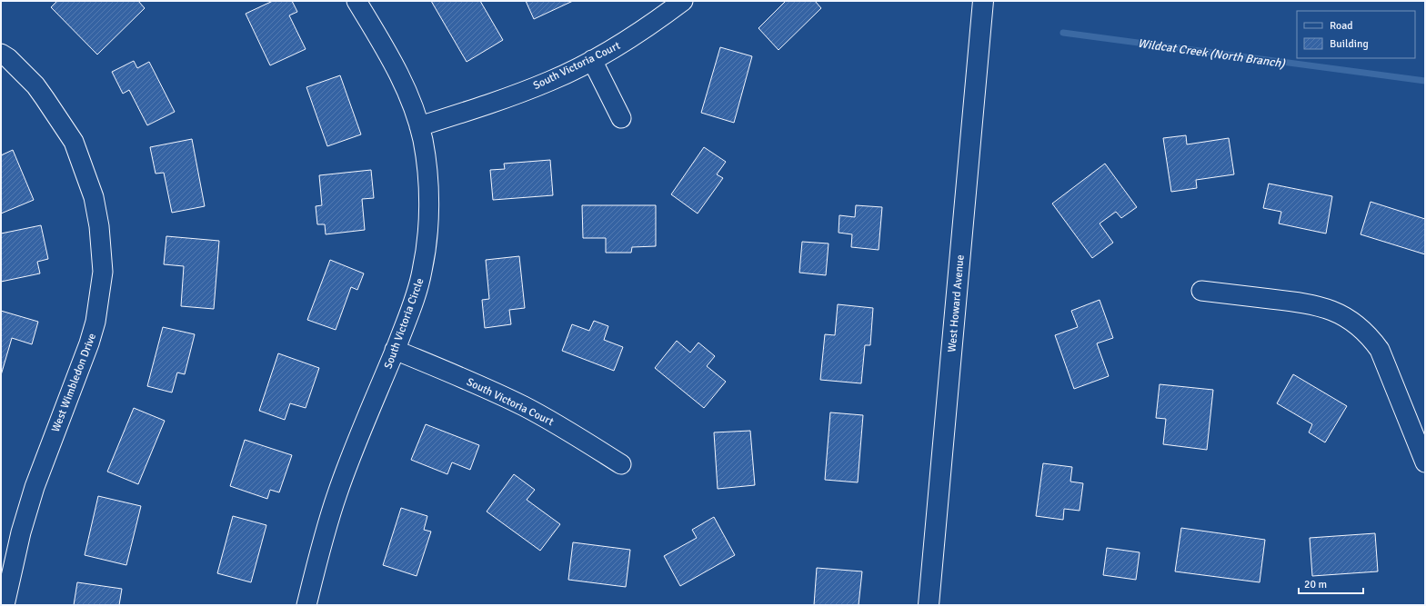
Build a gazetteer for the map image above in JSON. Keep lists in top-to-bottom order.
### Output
{
  "streets": {
    "street": [
      "South Victoria Court",
      "West Howard Avenue",
      "South Victoria Circle",
      "West Wimbledon Drive"
    ]
  },
  "crossings": [
    ["South Victoria Court", "South Victoria Circle"]
  ],
  "water": ["Wildcat Creek (North Branch)"],
  "legend": ["Road", "Building"],
  "scale_bar": "20 m"
}
